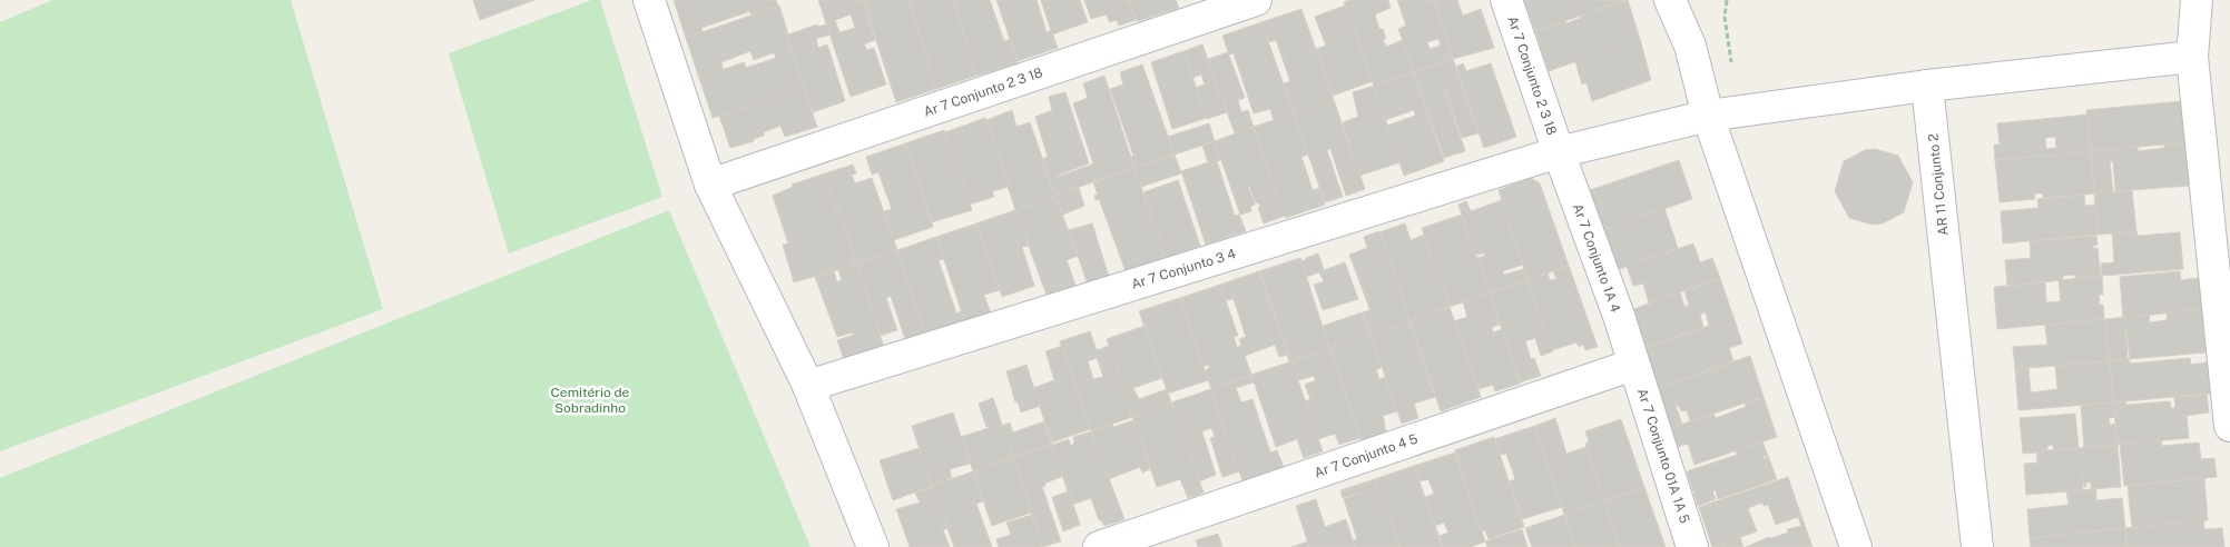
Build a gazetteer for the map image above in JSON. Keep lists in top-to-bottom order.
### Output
{
  "streets": {
    "street": [
      "Ar 7 Conjunto 2 3 18",
      "AR 11 Conjunto 2",
      "Ar 7 Conjunto 1A 4",
      "Ar 7 Conjunto 3 4",
      "Ar 7 Conjunto 4 5",
      "Ar 7 Conjunto 01A 1A 5"
    ]
  },
  "crossings": [
    ["Ar 7 Conjunto 2 3 18", "Ar 7 Conjunto 1A 4"],
    ["Ar 7 Conjunto 2 3 18", "Ar 7 Conjunto 3 4"],
    ["AR 11 Conjunto 2", "Ar 7 Conjunto 3 4"],
    ["Ar 7 Conjunto 1A 4", "Ar 7 Conjunto 3 4"],
    ["Ar 7 Conjunto 1A 4", "Ar 7 Conjunto 4 5"],
    ["Ar 7 Conjunto 1A 4", "Ar 7 Conjunto 01A 1A 5"],
    ["Ar 7 Conjunto 4 5", "Ar 7 Conjunto 01A 1A 5"]
  ],
  "parks": ["Cemitério de Sobradinho"]
}
